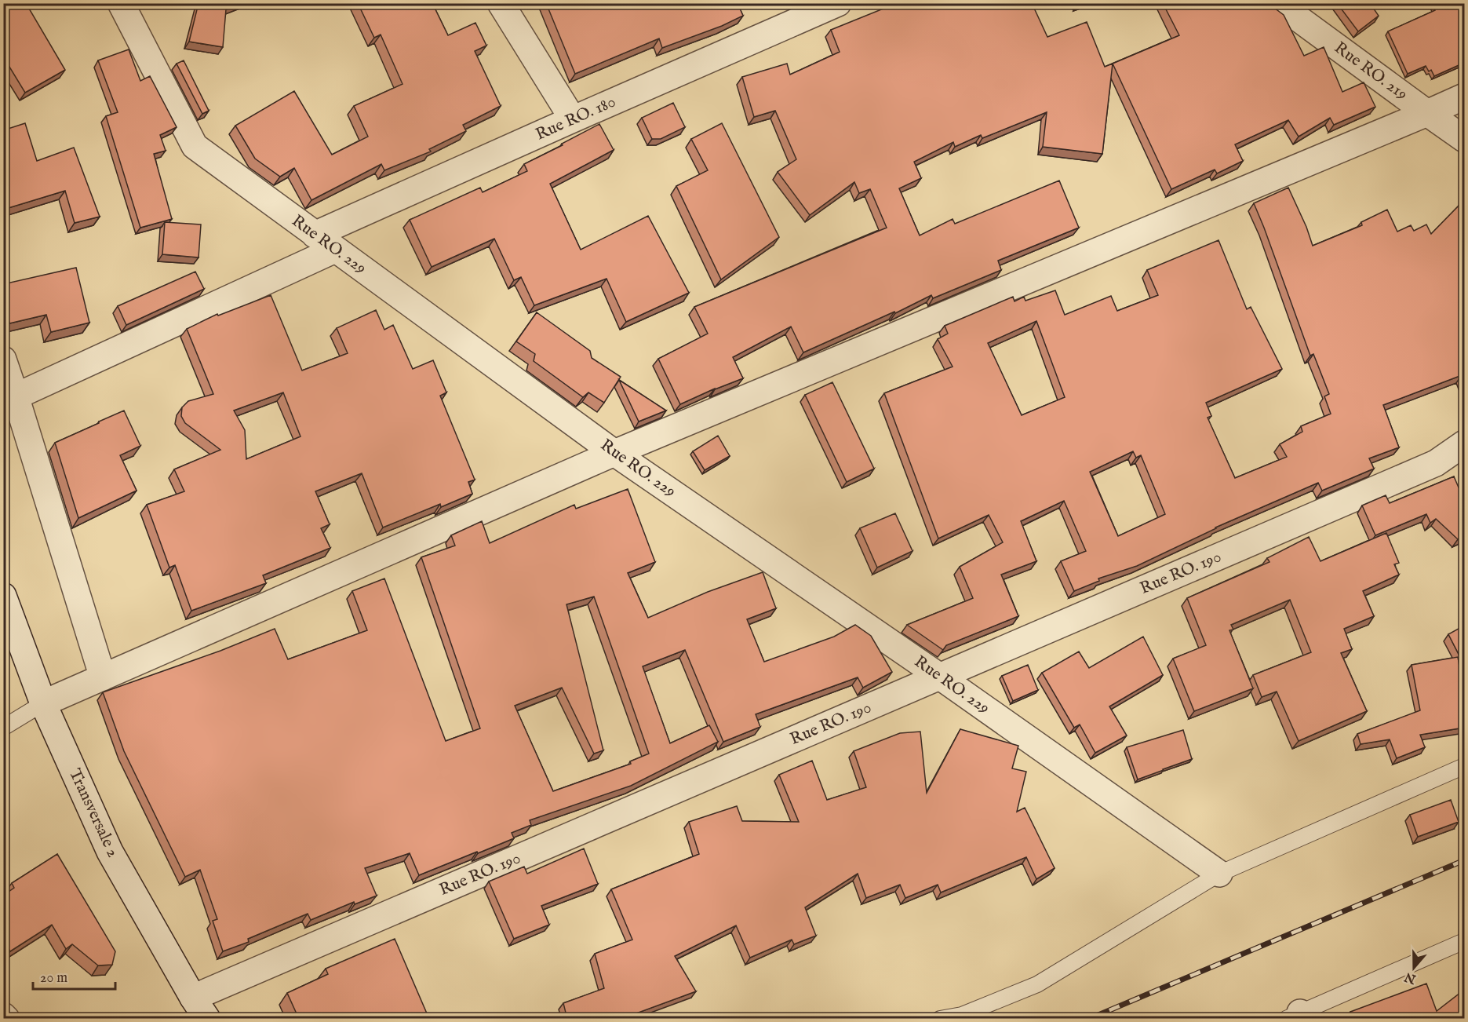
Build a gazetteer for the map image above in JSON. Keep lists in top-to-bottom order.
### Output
{
  "streets": {
    "street": [
      "Rue RO. 219",
      "Rue RO. 180",
      "Rue RO. 229",
      "Rue RO. 190",
      "Transversale 2"
    ]
  },
  "crossings": [
    ["Rue RO. 180", "Rue RO. 229"],
    ["Rue RO. 229", "Rue RO. 190"],
    ["Rue RO. 190", "Transversale 2"]
  ],
  "scale_bar": "20 m",
  "north": "bottom"
}
